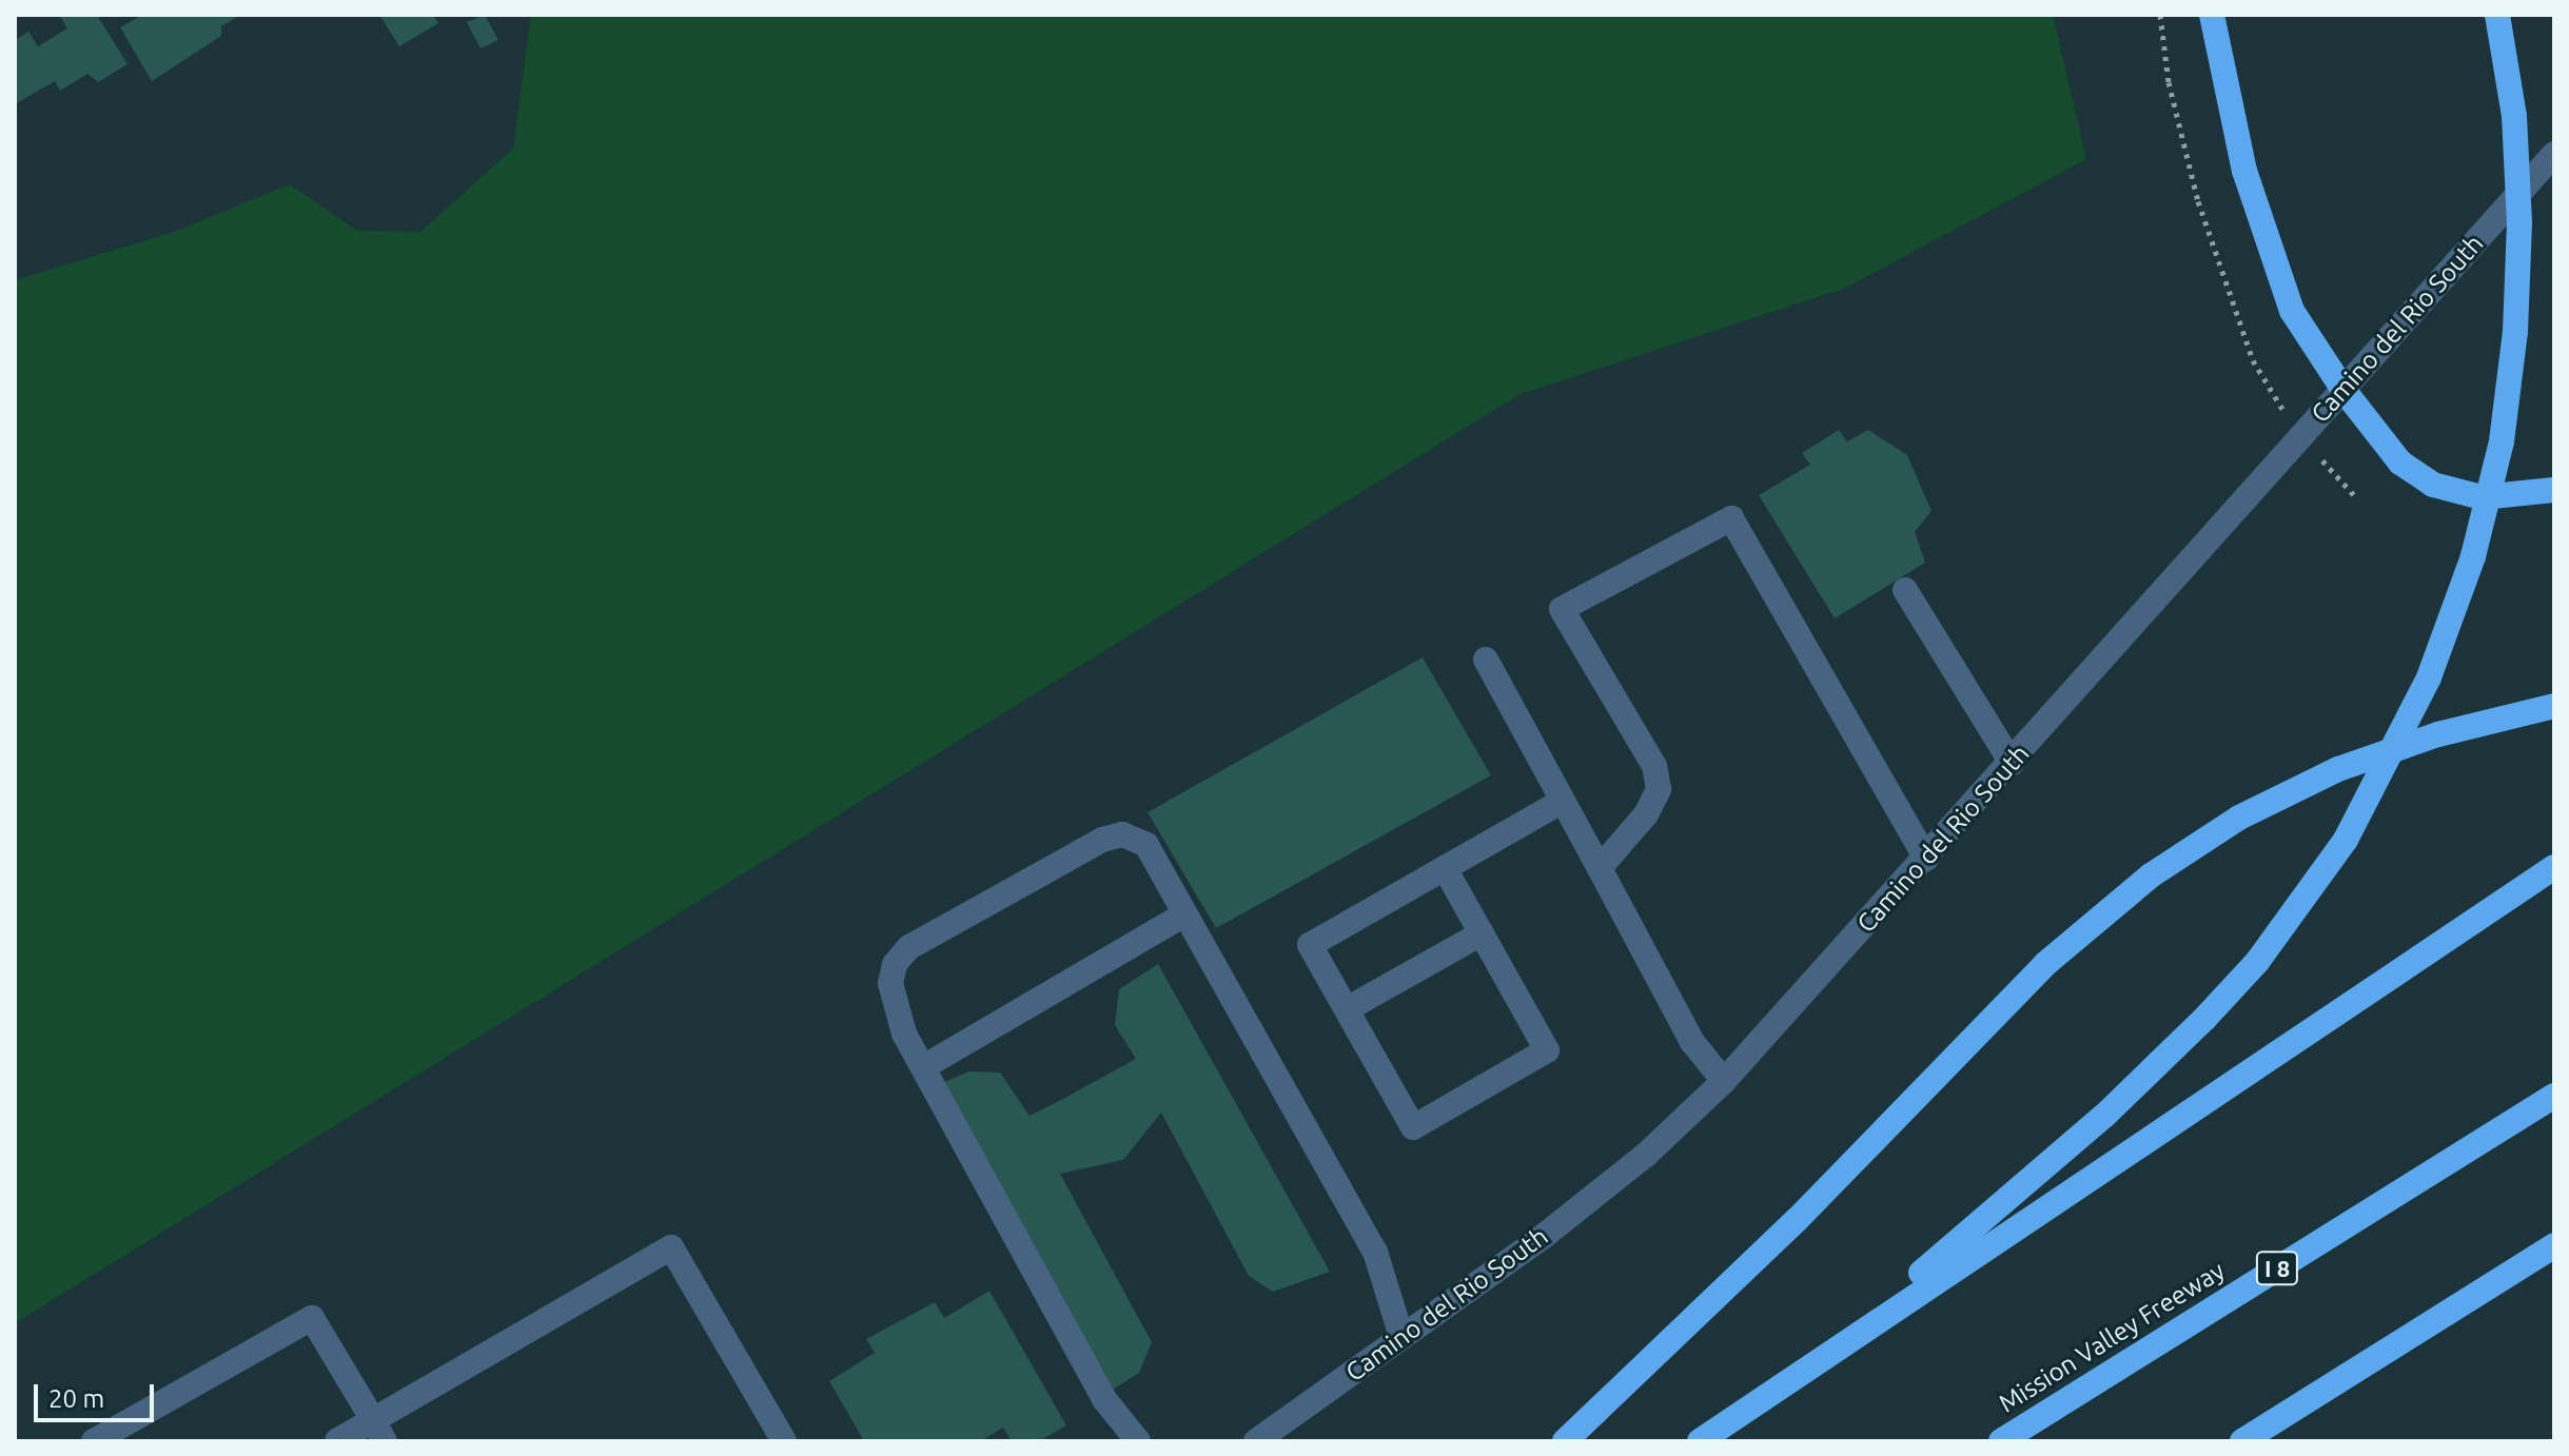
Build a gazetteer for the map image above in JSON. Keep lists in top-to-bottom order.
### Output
{
  "streets": {
    "highway": ["I 8", "Mission Valley Freeway"],
    "street": ["Camino del Rio South"]
  },
  "scale_bar": "20 m"
}
